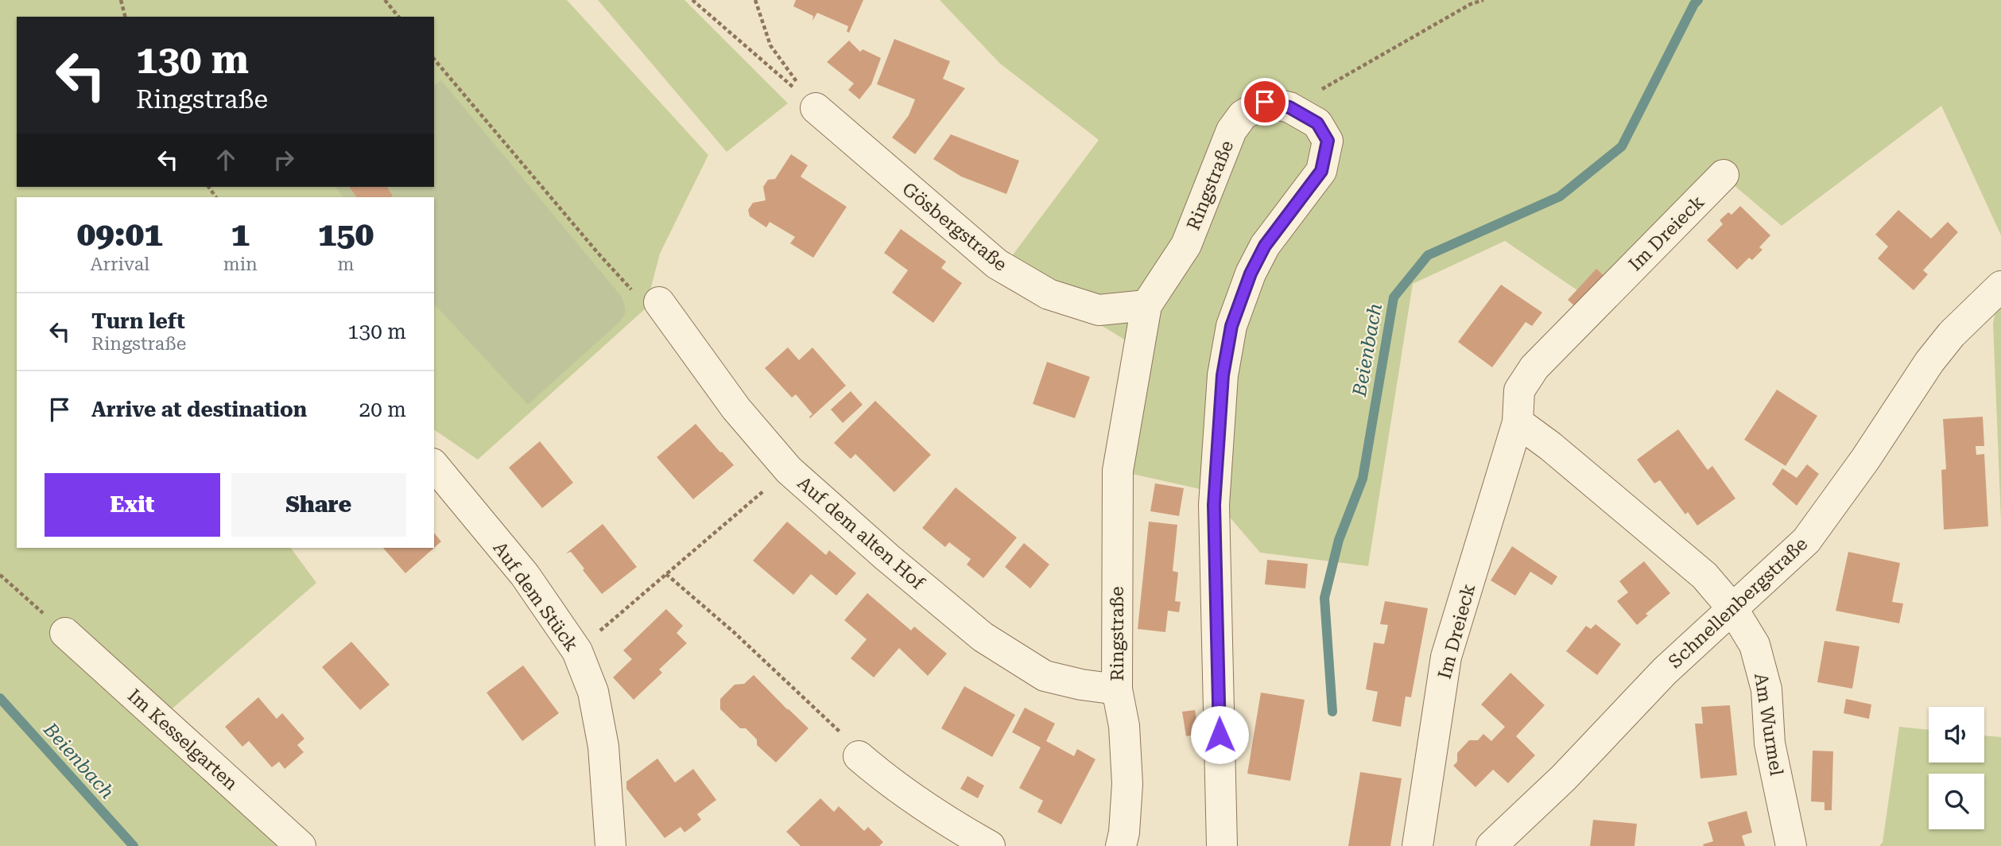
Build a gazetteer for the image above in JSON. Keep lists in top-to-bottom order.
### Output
{
  "streets": {
    "street": [
      "Ringstraße",
      "Gösbergstraße",
      "Im Dreieck",
      "Auf dem alten Hof",
      "Auf dem Stück",
      "Schnellenbergstraße",
      "Am Wurmel",
      "Im Kesselgarten"
    ]
  },
  "crossings": [
    ["Ringstraße", "Gösbergstraße"],
    ["Ringstraße", "Auf dem alten Hof"],
    ["Schnellenbergstraße", "Am Wurmel"]
  ],
  "water": ["Beienbach"],
  "page": {
    "turn": ["130 m", "Ringstraße"],
    "eta": [
      "09:01",
      "Arrival",
      "1",
      "min",
      "150",
      "m"
    ],
    "list": [
      {
        "name": "Turn left",
        "note": "Ringstraße",
        "value": "130 m"
      },
      {
        "name": "Arrive at destination",
        "value": "20 m"
      }
    ],
    "buttons": ["Exit", "Share"]
  }
}
